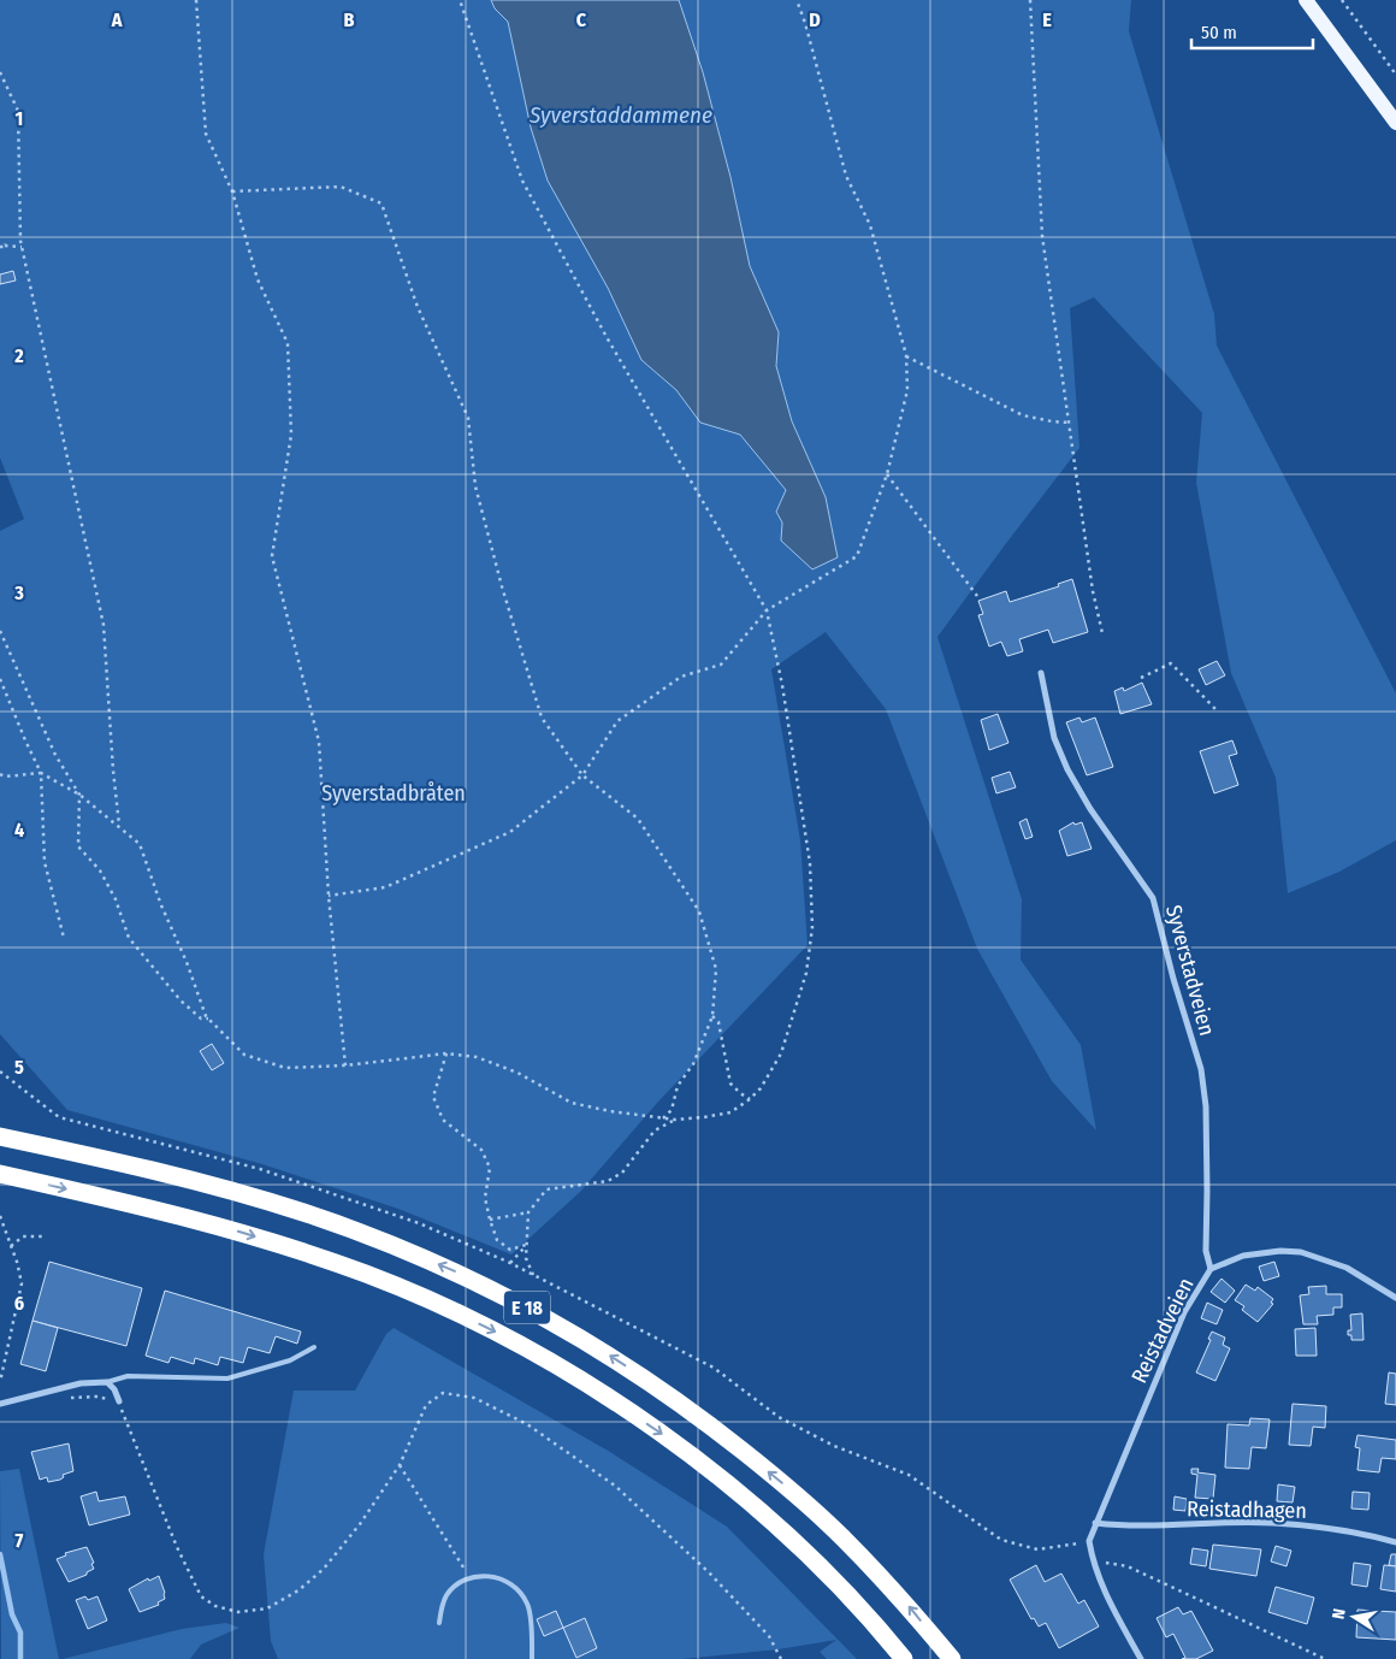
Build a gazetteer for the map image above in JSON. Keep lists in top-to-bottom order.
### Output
{
  "streets": {
    "highway": ["E 18"],
    "street": ["Syverstadveien", "Reistadveien", "Reistadhagen"]
  },
  "crossings": [
    ["Syverstadveien", "Reistadveien"],
    ["Reistadveien", "Reistadhagen"]
  ],
  "water": ["Syverstaddammene"],
  "parks": ["Syverstadbråten"],
  "scale_bar": "50 m",
  "north": "left",
  "grid": {
    "columns": [
      "A",
      "B",
      "C",
      "D",
      "E"
    ],
    "rows": [
      "1",
      "2",
      "3",
      "4",
      "5",
      "6",
      "7"
    ]
  }
}
